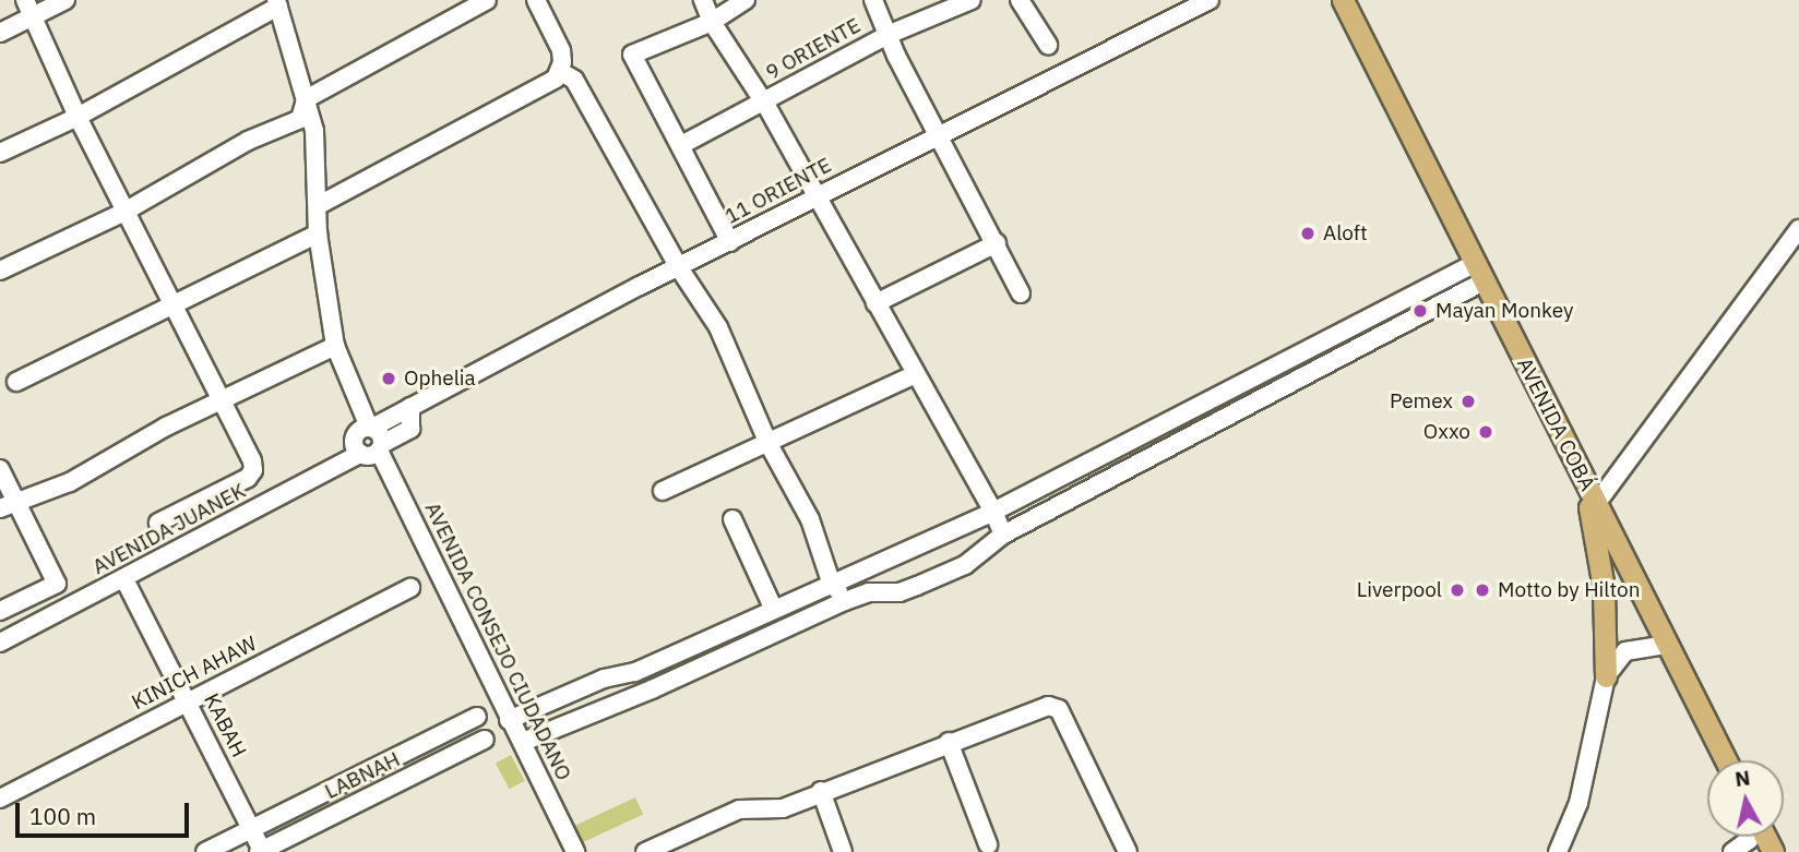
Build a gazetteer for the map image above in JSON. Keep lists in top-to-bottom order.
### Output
{
  "streets": {
    "main road": ["AVENIDA COBÁ"],
    "street": [
      "9 ORIENTE",
      "11 ORIENTE",
      "AVENIDA JUANEK",
      "AVENIDA CONSEJO CIUDADANO",
      "KINICH AHAW",
      "KABAH",
      "LABNAH"
    ]
  },
  "crossings": [
    ["11 ORIENTE", "AVENIDA JUANEK"],
    ["11 ORIENTE", "AVENIDA CONSEJO CIUDADANO"],
    ["AVENIDA JUANEK", "AVENIDA CONSEJO CIUDADANO"],
    ["AVENIDA JUANEK", "KABAH"],
    ["KINICH AHAW", "KABAH"],
    ["KABAH", "LABNAH"]
  ],
  "places": [
    "Aloft",
    "Mayan Monkey",
    "Ophelia",
    "Pemex",
    "Oxxo",
    "Liverpool",
    "Motto by Hilton"
  ],
  "scale_bar": "100 m",
  "north": "top"
}
